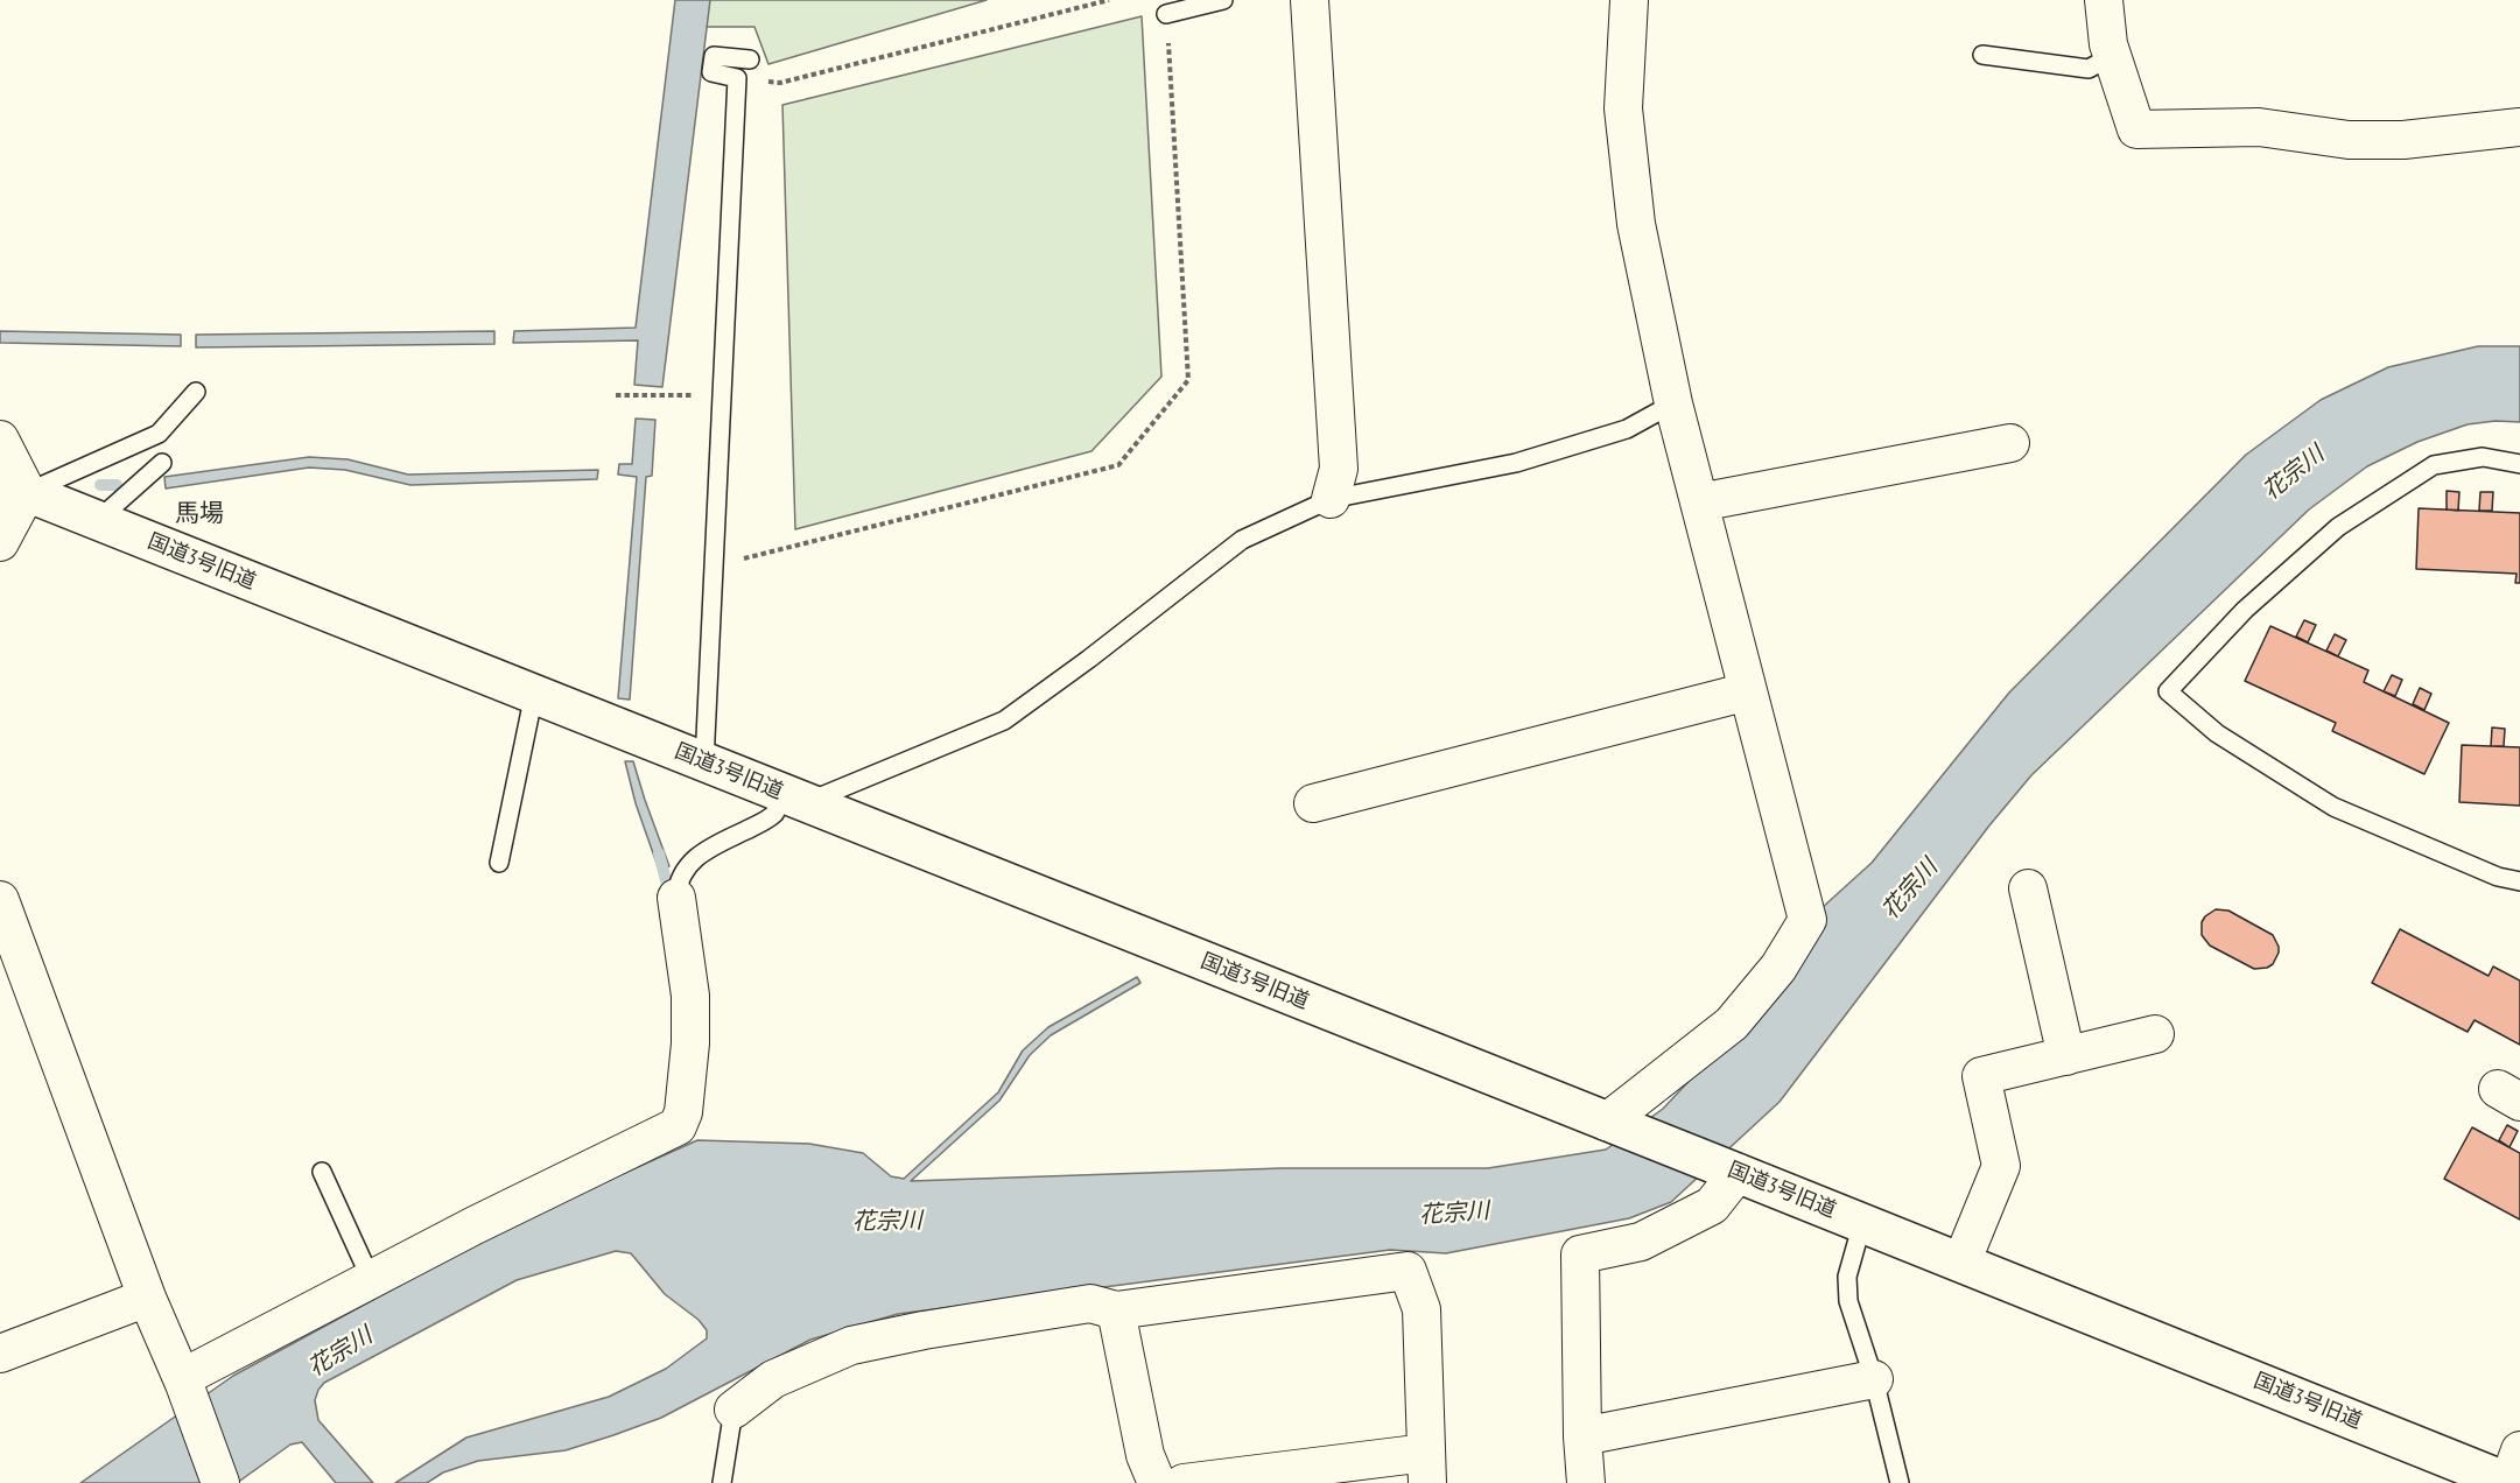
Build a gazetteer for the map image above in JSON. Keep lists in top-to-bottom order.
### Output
{
  "streets": {
    "street": ["国道3号旧道"]
  },
  "districts": ["馬場"],
  "water": ["花宗川"]
}
